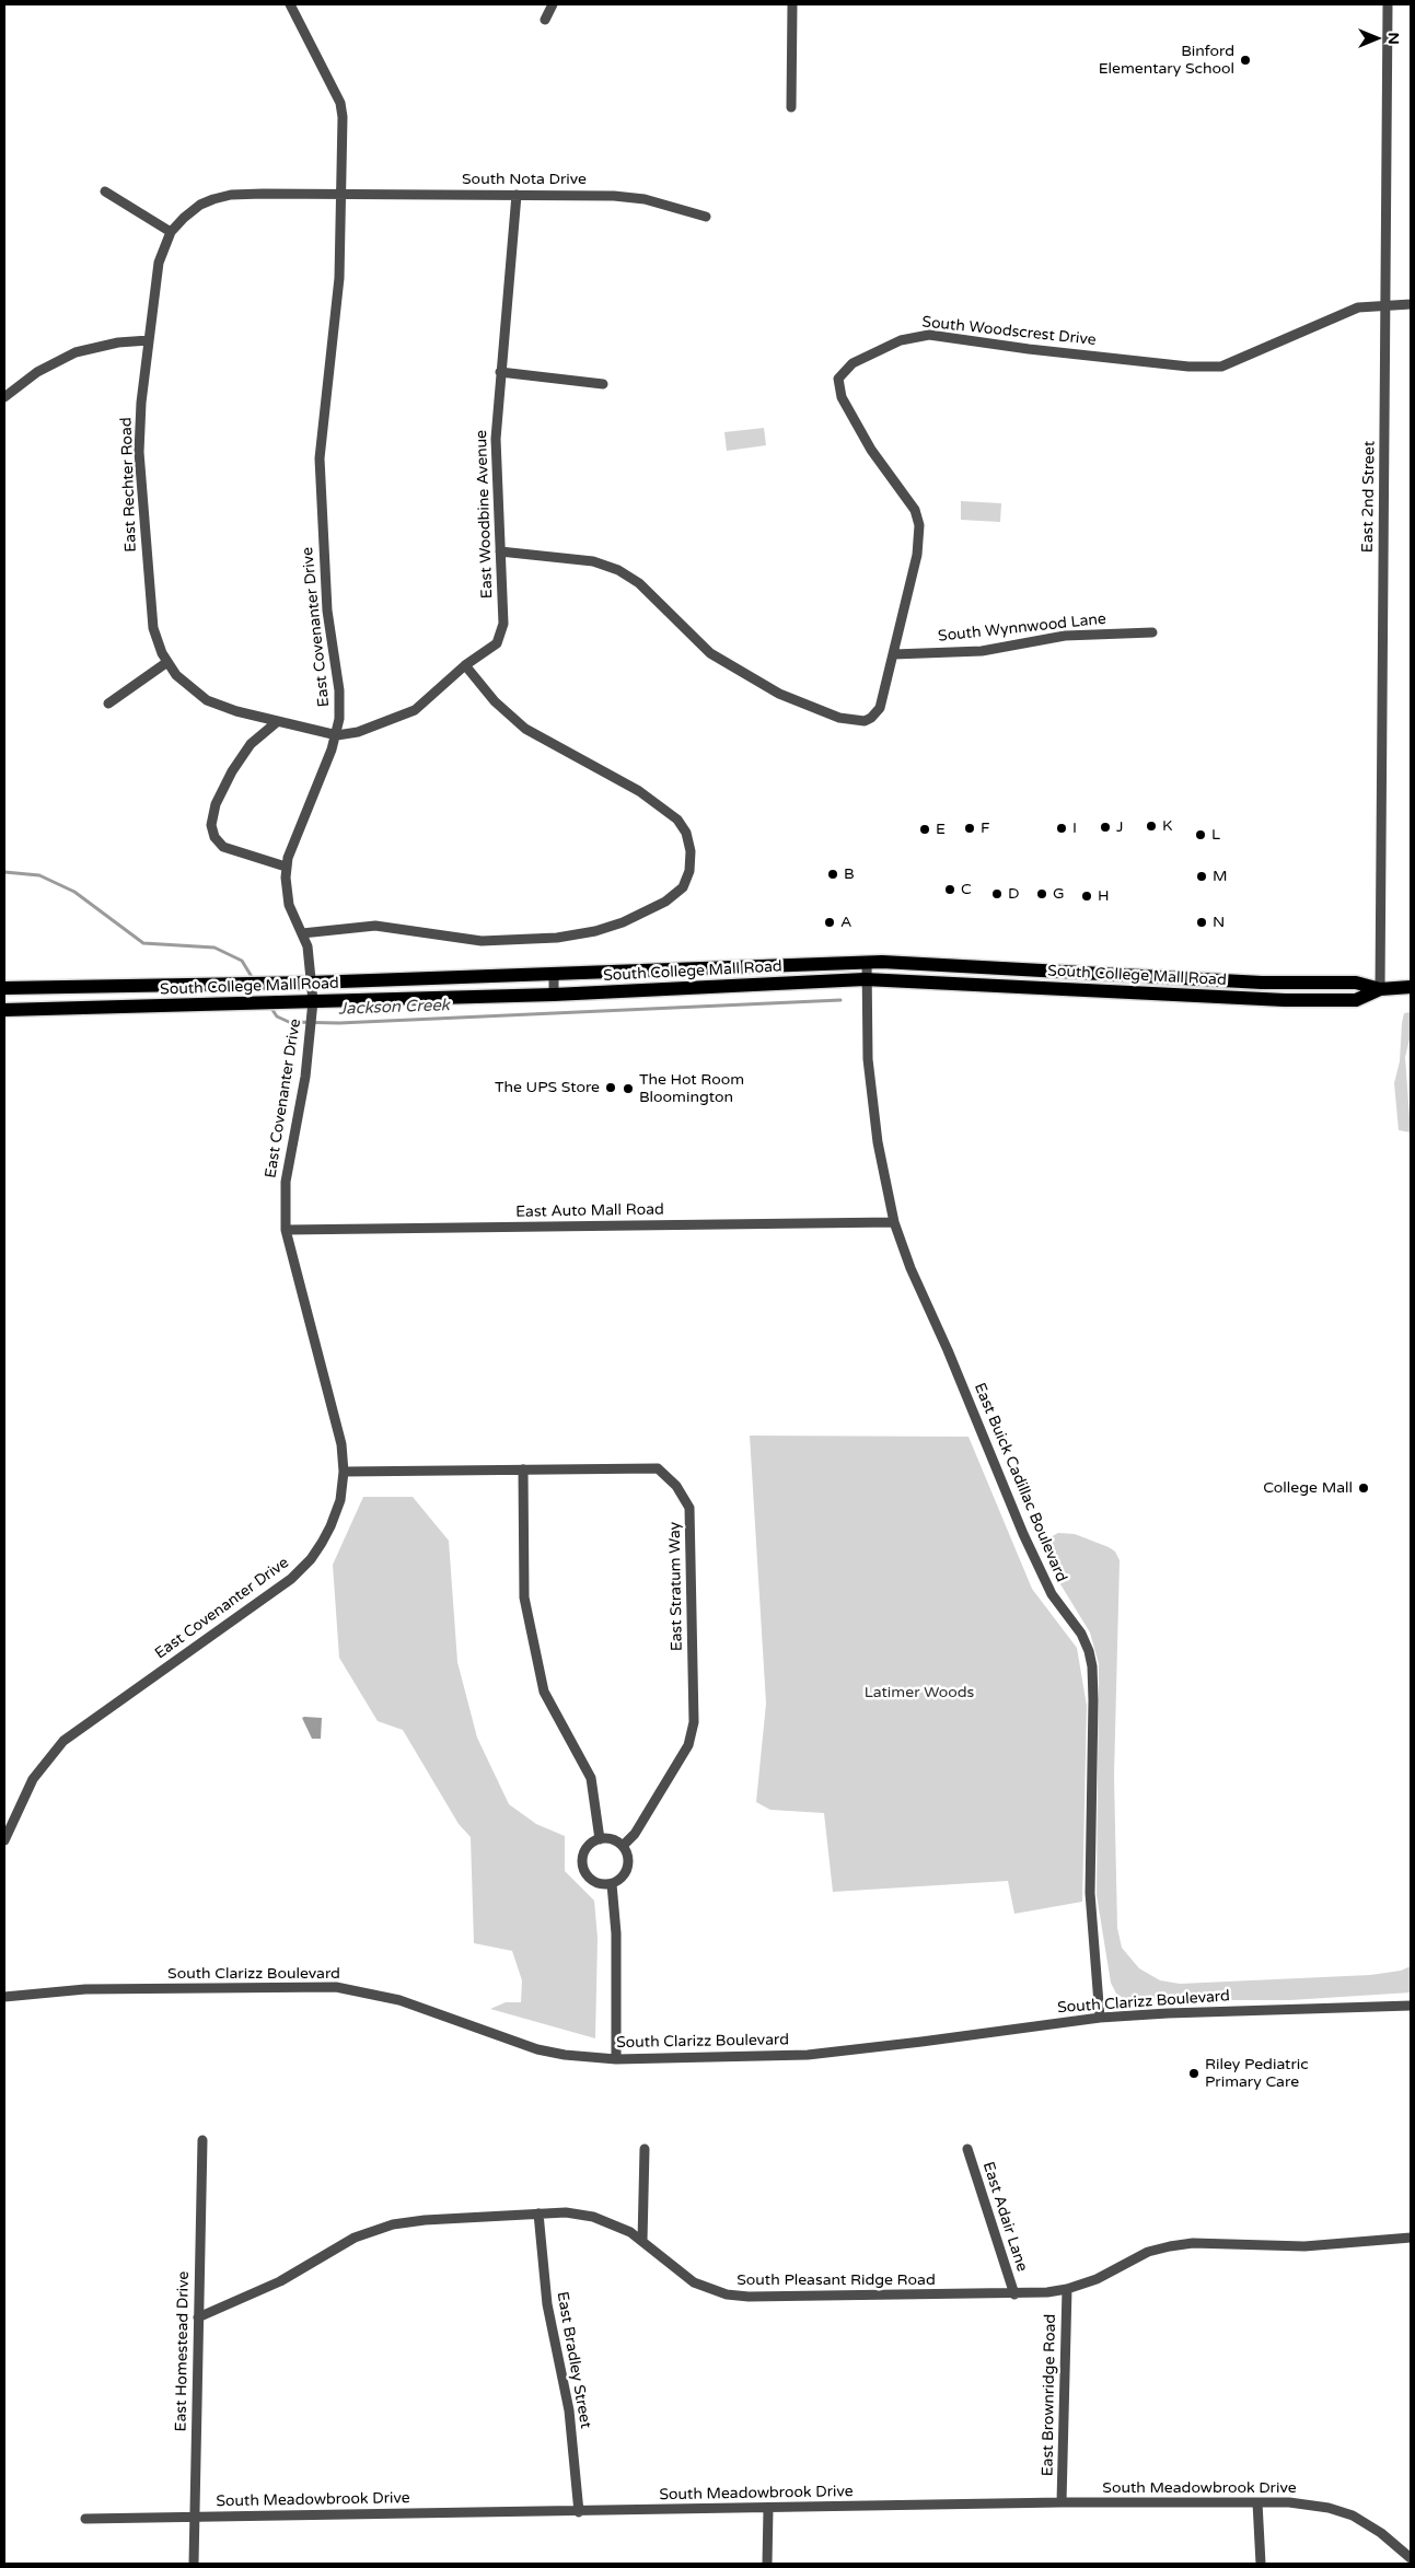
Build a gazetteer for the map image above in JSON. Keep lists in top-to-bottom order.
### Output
{
  "streets": {
    "main road": ["South College Mall Road"],
    "street": [
      "South Nota Drive",
      "South Woodscrest Drive",
      "East Rechter Road",
      "East 2nd Street",
      "East Woodbine Avenue",
      "East Covenanter Drive",
      "South Wynnwood Lane",
      "East Auto Mall Road",
      "East Buick Cadillac Boulevard",
      "East Stratum Way",
      "South Clarizz Boulevard",
      "East Adair Lane",
      "South Pleasant Ridge Road",
      "East Homestead Drive",
      "East Bradley Street",
      "East Brownridge Road",
      "South Meadowbrook Drive"
    ]
  },
  "crossings": [
    ["South Nota Drive", "East Rechter Road"],
    ["South Nota Drive", "East Woodbine Avenue"],
    ["South Nota Drive", "East Covenanter Drive"],
    ["South Woodscrest Drive", "East 2nd Street"],
    ["South Woodscrest Drive", "East Woodbine Avenue"],
    ["South Woodscrest Drive", "South Wynnwood Lane"],
    ["East Rechter Road", "East Woodbine Avenue"],
    ["East Rechter Road", "East Covenanter Drive"],
    ["East 2nd Street", "South College Mall Road"],
    ["East Woodbine Avenue", "East Covenanter Drive"],
    ["East Covenanter Drive", "South College Mall Road"],
    ["East Covenanter Drive", "East Auto Mall Road"],
    ["East Covenanter Drive", "East Stratum Way"],
    ["South College Mall Road", "East Buick Cadillac Boulevard"],
    ["East Auto Mall Road", "East Buick Cadillac Boulevard"],
    ["East Buick Cadillac Boulevard", "South Clarizz Boulevard"],
    ["East Adair Lane", "South Pleasant Ridge Road"],
    ["South Pleasant Ridge Road", "East Homestead Drive"],
    ["South Pleasant Ridge Road", "East Bradley Street"],
    ["South Pleasant Ridge Road", "East Brownridge Road"],
    ["East Homestead Drive", "South Meadowbrook Drive"],
    ["East Bradley Street", "South Meadowbrook Drive"],
    ["East Brownridge Road", "South Meadowbrook Drive"]
  ],
  "water": ["Jackson Creek"],
  "parks": ["Latimer Woods"],
  "places": [
    "Binford Elementary School",
    "K",
    "J",
    "F",
    "I",
    "E",
    "L",
    "B",
    "M",
    "C",
    "D",
    "G",
    "H",
    "A",
    "N",
    "The UPS Store",
    "The Hot Room Bloomington",
    "College Mall",
    "Riley Pediatric Primary Care"
  ],
  "north": "right"
}
